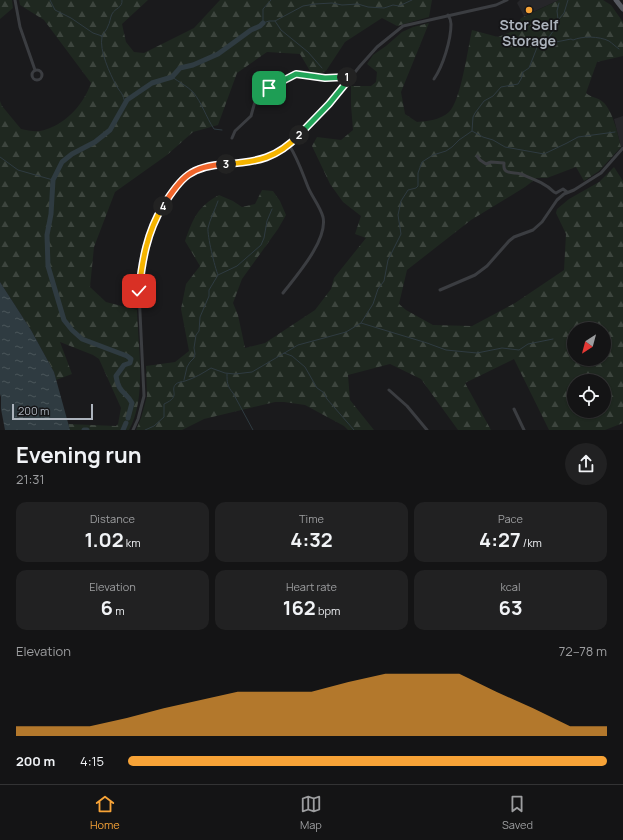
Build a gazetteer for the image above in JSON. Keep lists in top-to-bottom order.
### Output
{
  "places": ["Stor Self Storage"],
  "scale_bar": "200 m",
  "north": "bottom left",
  "page": {
    "pins": [
      "1",
      "2",
      "3",
      "4"
    ],
    "scale": "200 m",
    "heading": ["Evening run", "21:31"],
    "stats": [
      ["Distance", "1.02 km"],
      ["Time", "4:32"],
      ["Pace", "4:27 /km"],
      ["Elevation", "6 m"],
      ["Heart rate", "162 bpm"],
      ["kcal", "63"]
    ],
    "chart": ["Elevation", "72–78 m"],
    "list": [
      {
        "name": "200 m",
        "note": "4:15"
      }
    ],
    "tabs": ["Home", "Map", "Saved"]
  }
}
